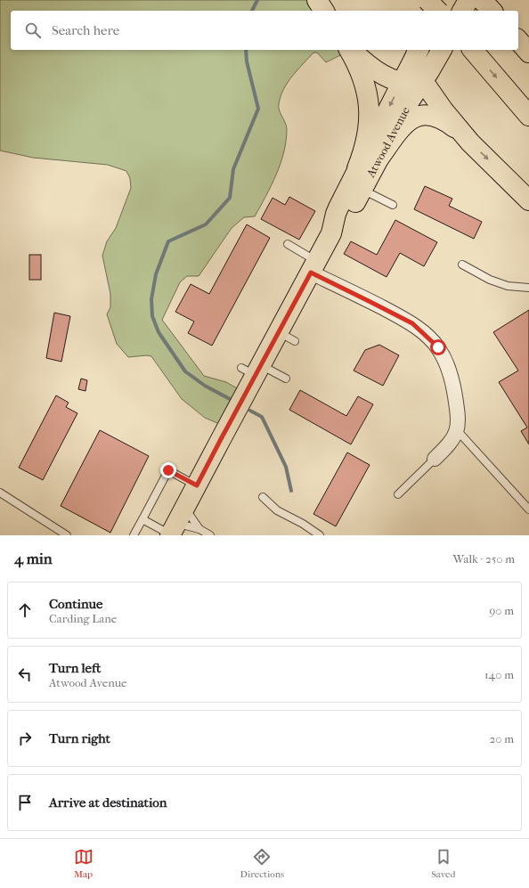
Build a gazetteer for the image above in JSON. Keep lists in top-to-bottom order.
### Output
{
  "streets": {
    "main road": ["Atwood Avenue"]
  },
  "page": {
    "search": "Search here",
    "heading": ["4 min", "Walk · 250 m"],
    "list": [
      ["Continue", "Carding Lane", "90 m"],
      ["Turn left", "Atwood Avenue", "140 m"],
      ["Turn right", "20 m"],
      "Arrive at destination"
    ],
    "nav": ["Map", "Directions", "Saved"]
  }
}
